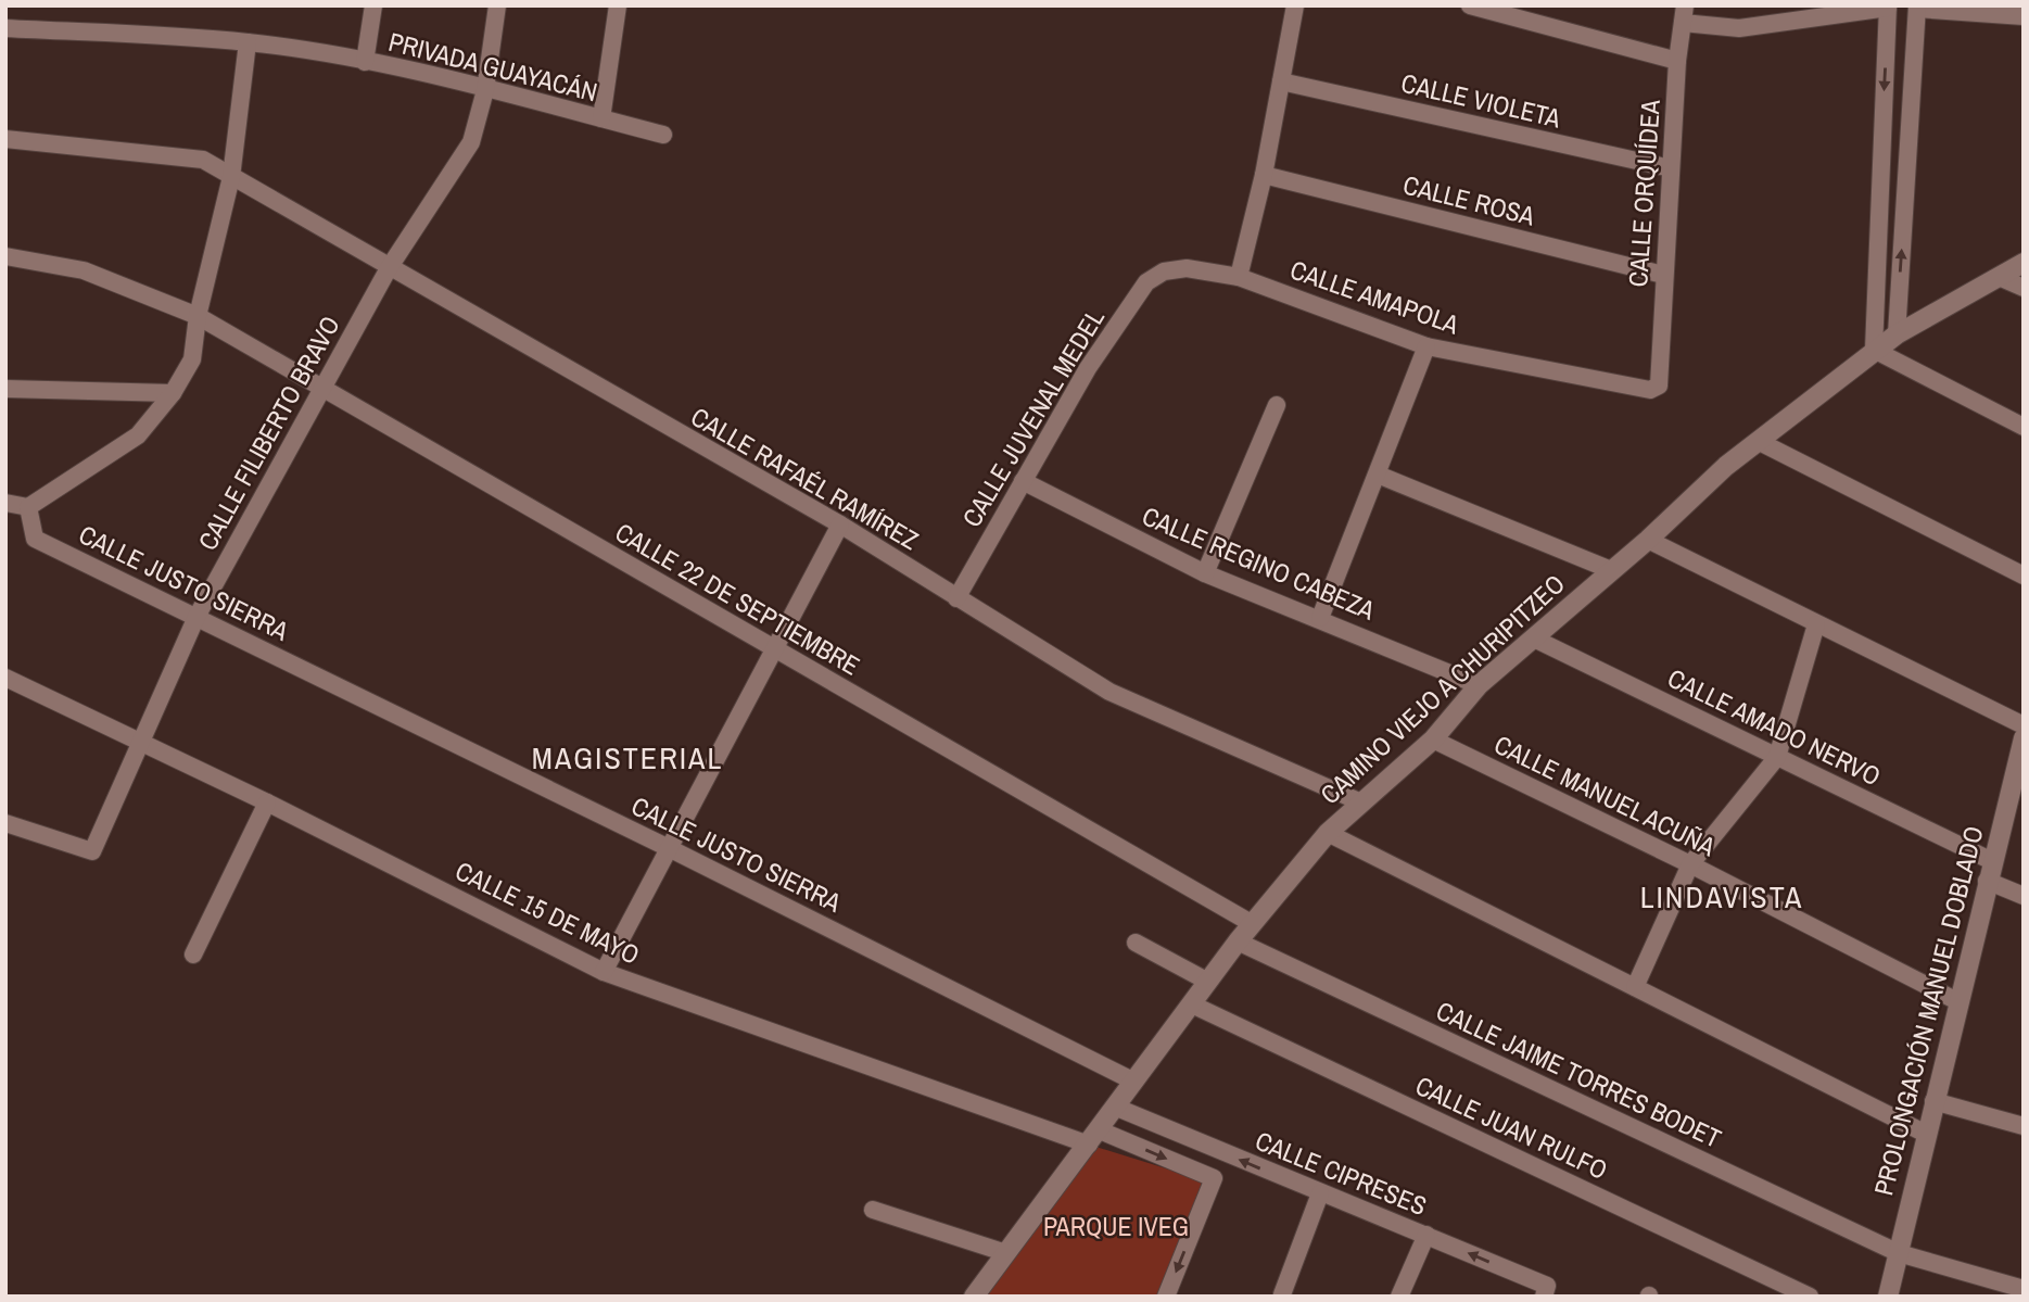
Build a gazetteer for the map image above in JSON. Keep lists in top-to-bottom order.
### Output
{
  "streets": {
    "street": [
      "PRIVADA GUAYACÁN",
      "CALLE VIOLETA",
      "CALLE ORQUÍDEA",
      "CALLE ROSA",
      "CALLE AMAPOLA",
      "CALLE JUVENAL MEDEL",
      "CALLE FILIBERTO BRAVO",
      "CALLE RAFAÉL RAMÍREZ",
      "CALLE REGINO CABEZA",
      "CALLE JUSTO SIERRA",
      "CALLE 22 DE SEPTIEMBRE",
      "CAMINO VIEJO A CHURIPITZEO",
      "CALLE AMADO NERVO",
      "CALLE MANUEL ACUÑA",
      "CALLE 15 DE MAYO",
      "PROLONGACIÓN MANUEL DOBLADO",
      "CALLE JAIME TORRES BODET",
      "CALLE JUAN RULFO",
      "CALLE CIPRESES"
    ]
  },
  "crossings": [
    ["PRIVADA GUAYACÁN", "CALLE FILIBERTO BRAVO"],
    ["CALLE VIOLETA", "CALLE ORQUÍDEA"],
    ["CALLE ORQUÍDEA", "CALLE ROSA"],
    ["CALLE ORQUÍDEA", "CALLE AMAPOLA"],
    ["CALLE AMAPOLA", "CALLE JUVENAL MEDEL"],
    ["CALLE JUVENAL MEDEL", "CALLE RAFAÉL RAMÍREZ"],
    ["CALLE JUVENAL MEDEL", "CALLE REGINO CABEZA"],
    ["CALLE FILIBERTO BRAVO", "CALLE RAFAÉL RAMÍREZ"],
    ["CALLE FILIBERTO BRAVO", "CALLE JUSTO SIERRA"],
    ["CALLE FILIBERTO BRAVO", "CALLE 22 DE SEPTIEMBRE"],
    ["CALLE FILIBERTO BRAVO", "CALLE 15 DE MAYO"],
    ["CALLE RAFAÉL RAMÍREZ", "CAMINO VIEJO A CHURIPITZEO"],
    ["CALLE REGINO CABEZA", "CAMINO VIEJO A CHURIPITZEO"],
    ["CALLE JUSTO SIERRA", "CAMINO VIEJO A CHURIPITZEO"],
    ["CALLE 22 DE SEPTIEMBRE", "CAMINO VIEJO A CHURIPITZEO"],
    ["CAMINO VIEJO A CHURIPITZEO", "CALLE AMADO NERVO"],
    ["CAMINO VIEJO A CHURIPITZEO", "CALLE MANUEL ACUÑA"],
    ["CAMINO VIEJO A CHURIPITZEO", "CALLE 15 DE MAYO"],
    ["CAMINO VIEJO A CHURIPITZEO", "CALLE JAIME TORRES BODET"],
    ["CAMINO VIEJO A CHURIPITZEO", "CALLE JUAN RULFO"],
    ["CAMINO VIEJO A CHURIPITZEO", "CALLE CIPRESES"],
    ["CALLE AMADO NERVO", "PROLONGACIÓN MANUEL DOBLADO"],
    ["CALLE MANUEL ACUÑA", "PROLONGACIÓN MANUEL DOBLADO"],
    ["PROLONGACIÓN MANUEL DOBLADO", "CALLE JAIME TORRES BODET"]
  ],
  "one_way": ["CALLE CIPRESES"],
  "districts": ["MAGISTERIAL", "LINDAVISTA"],
  "parks": ["PARQUE IVEG"]
}
